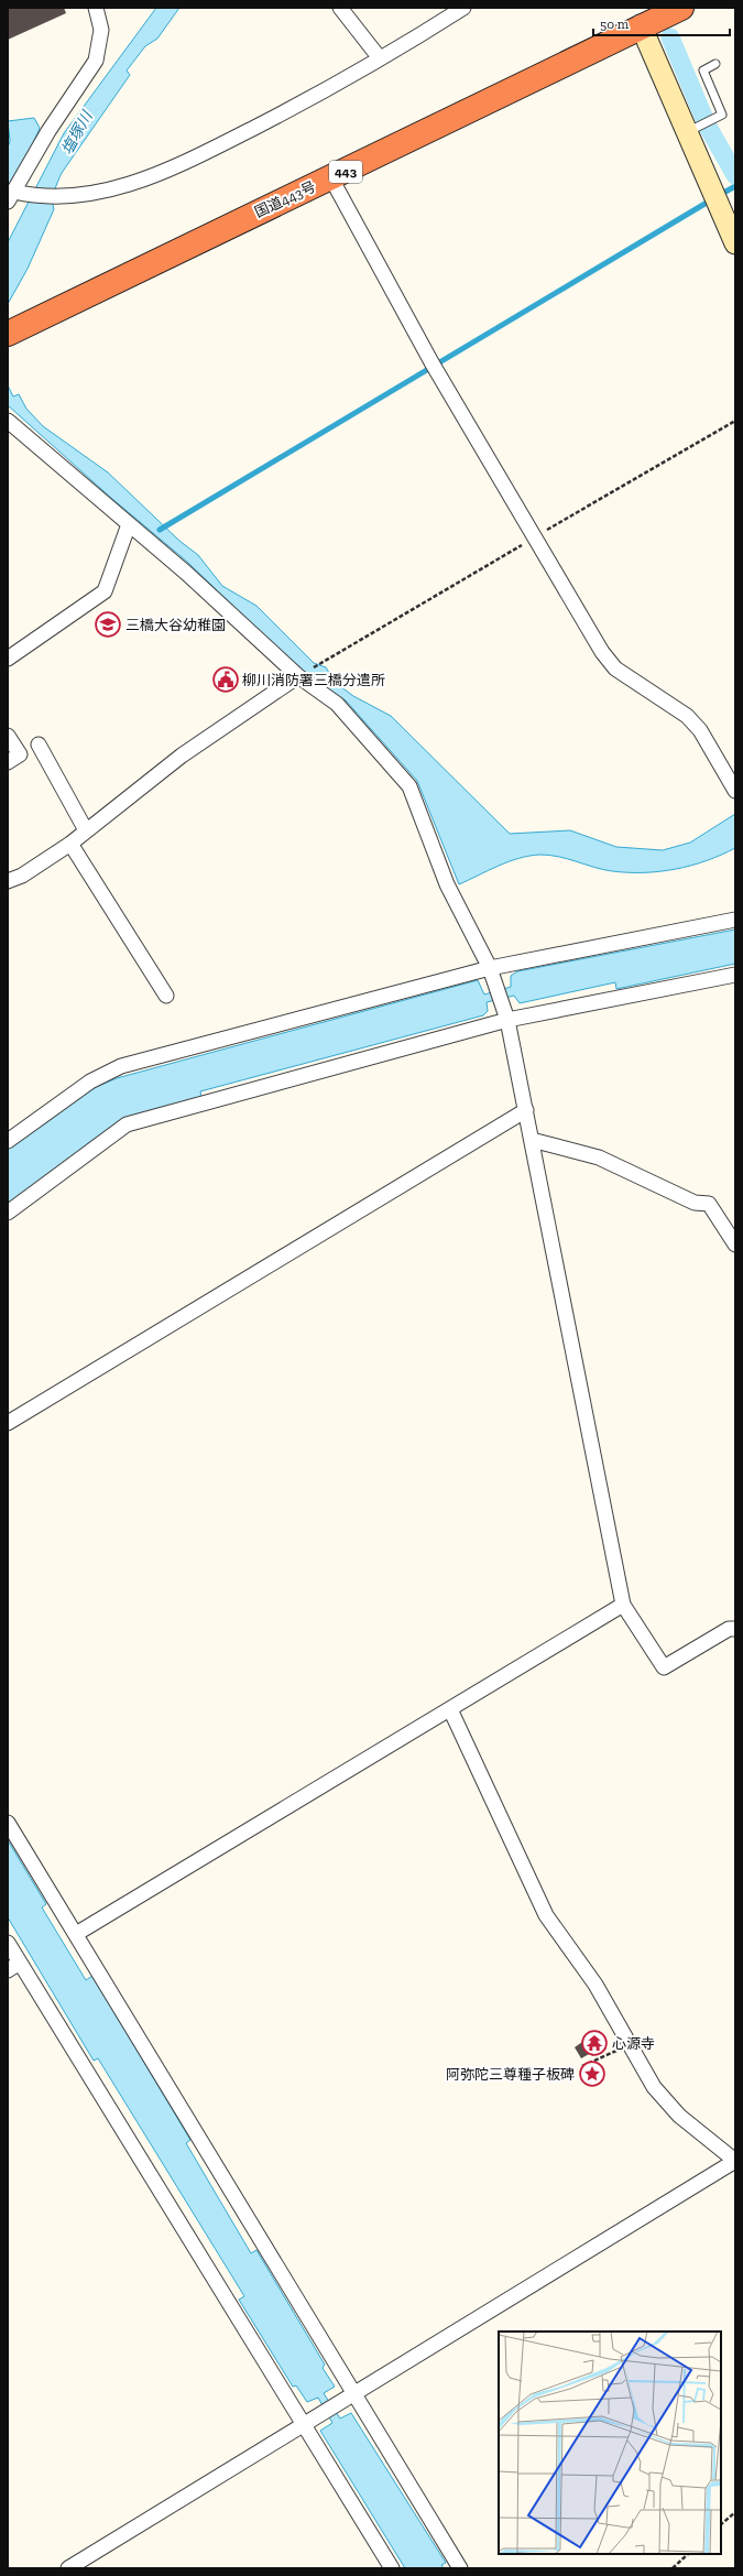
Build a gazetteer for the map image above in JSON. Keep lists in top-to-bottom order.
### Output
{
  "streets": {
    "highway": ["443", "国道443号"]
  },
  "water": ["塩塚川"],
  "places": {
    "school or university": ["三橋大谷幼稚園"],
    "public building": ["柳川消防署三橋分遣所"],
    "temple": ["心源寺"],
    "place": ["阿弥陀三尊種子板碑"]
  },
  "scale_bar": "50 m"
}
